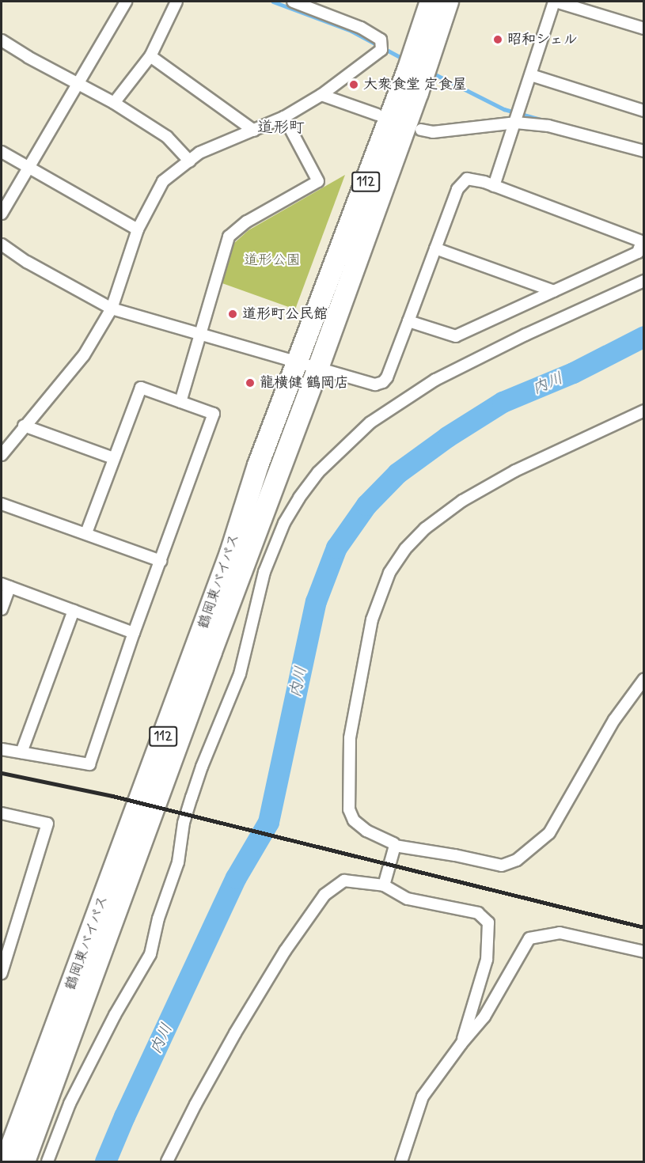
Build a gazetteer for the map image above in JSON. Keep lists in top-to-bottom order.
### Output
{
  "streets": {
    "highway": ["112", "鶴岡東バイパス"]
  },
  "districts": ["道形町"],
  "water": ["内川"],
  "parks": ["道形公園"],
  "places": [
    "昭和シェル",
    "大衆食堂 定食屋",
    "道形町公民館",
    "龍横健 鶴岡店"
  ]
}
